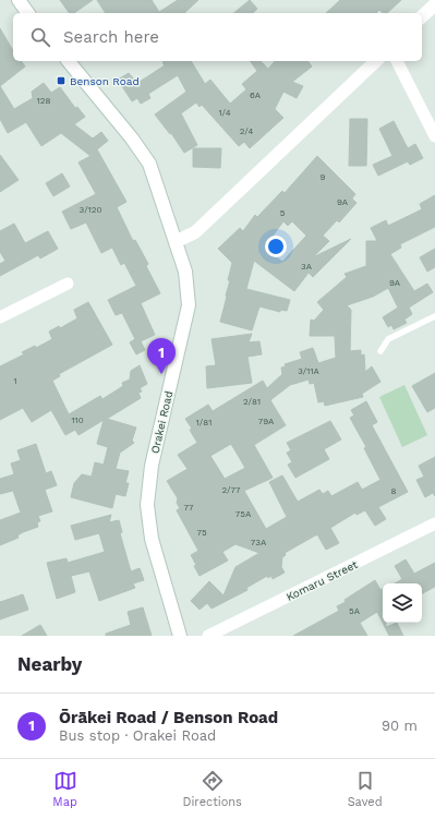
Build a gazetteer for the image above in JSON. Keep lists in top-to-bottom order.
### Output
{
  "streets": {
    "main road": ["Orakei Road"],
    "street": ["Komaru Street"]
  },
  "places": {
    "transit": ["Benson Road"]
  },
  "house_numbers": [
    "6A",
    "128",
    "1/4",
    "2/4",
    "9",
    "9A",
    "3/120",
    "5",
    "3A",
    "9A",
    "3/11A",
    "1",
    "2/81",
    "110",
    "79A",
    "1/81",
    "2/77",
    "8",
    "77",
    "75A",
    "75",
    "73A",
    "5A"
  ],
  "page": {
    "search": "Search here",
    "pins": "1",
    "heading": "Nearby",
    "list": [
      {
        "mark": "1",
        "name": "Ōrākei Road / Benson Road",
        "note": "Bus stop · Orakei Road",
        "value": "90 m"
      }
    ],
    "nav": ["Map", "Directions", "Saved"]
  }
}
